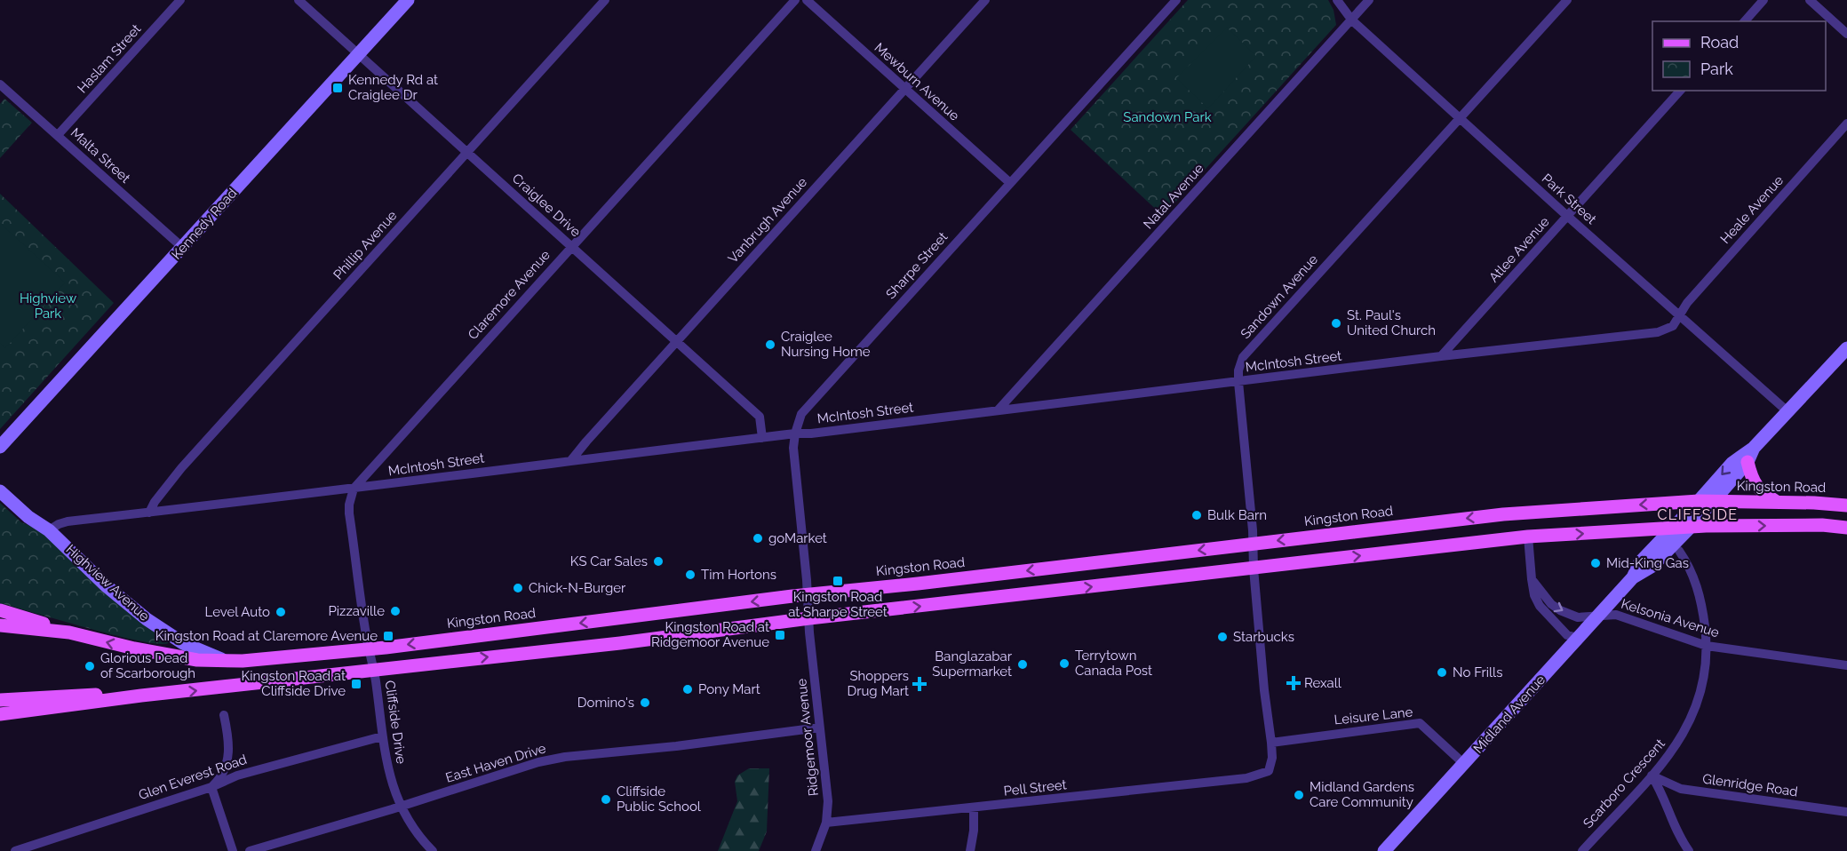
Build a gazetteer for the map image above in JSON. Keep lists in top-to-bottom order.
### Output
{
  "streets": {
    "main road": ["Kingston Road"],
    "street": [
      "Haslam Street",
      "Mewburn Avenue",
      "Malta Street",
      "Natal Avenue",
      "Park Street",
      "Craiglee Drive",
      "Heale Avenue",
      "Vanbrugh Avenue",
      "Kennedy Road",
      "Phillip Avenue",
      "Atlee Avenue",
      "Sharpe Street",
      "Claremore Avenue",
      "Sandown Avenue",
      "McIntosh Street",
      "Highview Avenue",
      "Kelsonia Avenue",
      "Midland Avenue",
      "Leisure Lane",
      "Cliffside Drive",
      "Ridgemoor Avenue",
      "East Haven Drive",
      "Glen Everest Road",
      "Scarboro Crescent",
      "Glenridge Road",
      "Pell Street"
    ]
  },
  "crossings": [
    ["Haslam Street", "Malta Street"],
    ["Mewburn Avenue", "Vanbrugh Avenue"],
    ["Mewburn Avenue", "Sharpe Street"],
    ["Malta Street", "Kennedy Road"],
    ["Natal Avenue", "Park Street"],
    ["Natal Avenue", "McIntosh Street"],
    ["Park Street", "Heale Avenue"],
    ["Park Street", "Atlee Avenue"],
    ["Park Street", "Sandown Avenue"],
    ["Park Street", "McIntosh Street"],
    ["Park Street", "Midland Avenue"],
    ["Craiglee Drive", "Vanbrugh Avenue"],
    ["Craiglee Drive", "Kennedy Road"],
    ["Craiglee Drive", "Phillip Avenue"],
    ["Craiglee Drive", "Claremore Avenue"],
    ["Craiglee Drive", "McIntosh Street"],
    ["Heale Avenue", "McIntosh Street"],
    ["Vanbrugh Avenue", "McIntosh Street"],
    ["Phillip Avenue", "McIntosh Street"],
    ["Atlee Avenue", "McIntosh Street"],
    ["Sharpe Street", "McIntosh Street"],
    ["Sharpe Street", "Kingston Road"],
    ["Sharpe Street", "Ridgemoor Avenue"],
    ["Claremore Avenue", "McIntosh Street"],
    ["Sandown Avenue", "McIntosh Street"],
    ["Sandown Avenue", "Kingston Road"],
    ["Sandown Avenue", "Leisure Lane"],
    ["Sandown Avenue", "Pell Street"],
    ["McIntosh Street", "Highview Avenue"],
    ["Kingston Road", "Highview Avenue"],
    ["Kingston Road", "Midland Avenue"],
    ["Kingston Road", "Cliffside Drive"],
    ["Kingston Road", "Ridgemoor Avenue"],
    ["Kelsonia Avenue", "Midland Avenue"],
    ["Kelsonia Avenue", "Scarboro Crescent"],
    ["Midland Avenue", "Leisure Lane"],
    ["Cliffside Drive", "East Haven Drive"],
    ["Cliffside Drive", "Glen Everest Road"],
    ["Ridgemoor Avenue", "East Haven Drive"],
    ["Ridgemoor Avenue", "Pell Street"],
    ["Scarboro Crescent", "Glenridge Road"]
  ],
  "districts": ["CLIFFSIDE"],
  "parks": ["Sandown Park", "Highview Park"],
  "places": {
    "transit": [
      "Kennedy Rd at Craiglee Dr",
      "Kingston Road at Sharpe Street",
      "Kingston Road at Ridgemoor Avenue",
      "Kingston Road at Claremore Avenue",
      "Kingston Road at Cliffside Drive"
    ],
    "other": [
      "St. Paul's United Church",
      "Craiglee Nursing Home",
      "Bulk Barn",
      "goMarket",
      "KS Car Sales",
      "Mid-King Gas",
      "Tim Hortons",
      "Chick-N-Burger",
      "Pizzaville",
      "Level Auto",
      "Starbucks",
      "Terrytown Canada Post",
      "Banglazabar Supermarket",
      "Glorious Dead of Scarborough",
      "No Frills",
      "Pony Mart",
      "Domino's",
      "Midland Gardens Care Community",
      "Cliffside Public School"
    ],
    "health": ["Rexall", "Shoppers Drug Mart"]
  },
  "legend": ["Road", "Park"]
}
